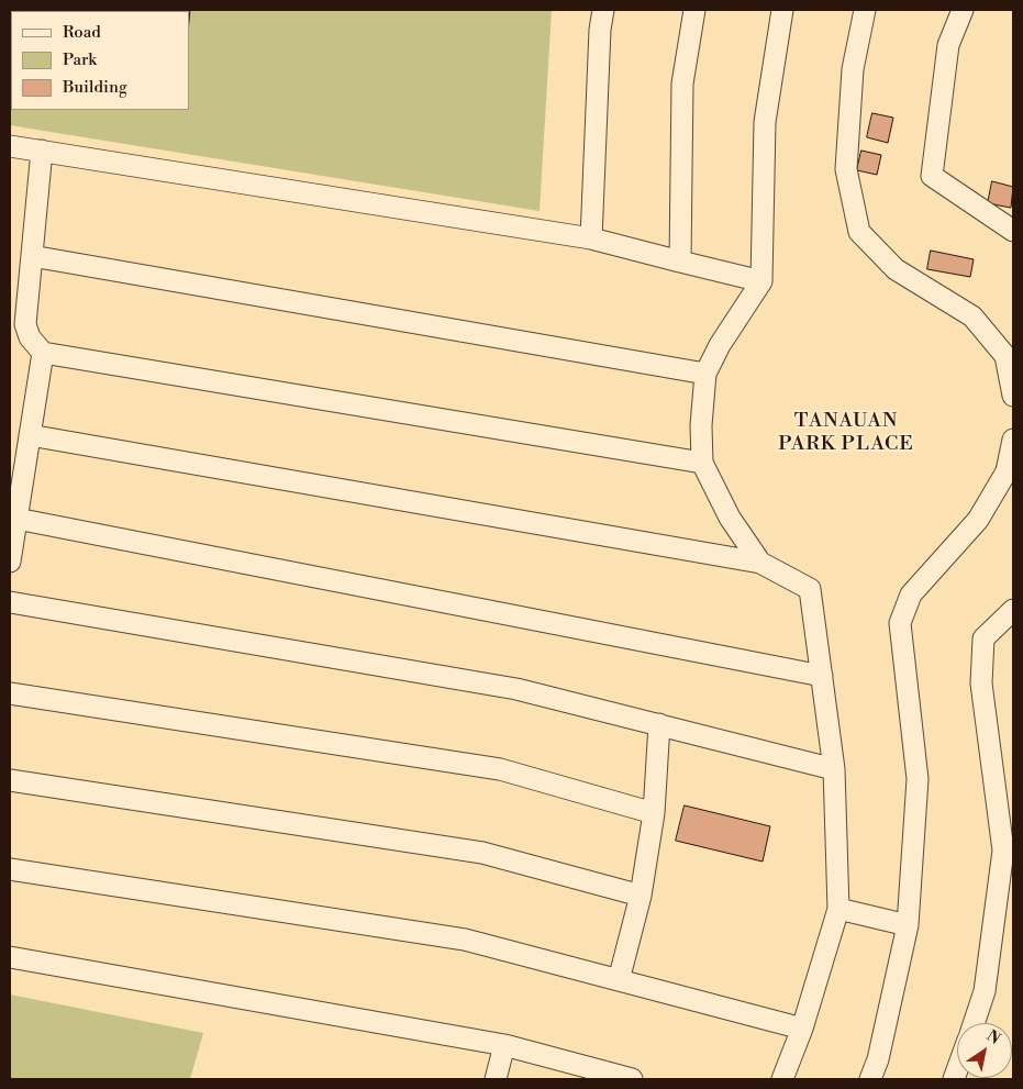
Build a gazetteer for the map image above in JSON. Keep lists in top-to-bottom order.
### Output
{
  "districts": ["TANAUAN PARK PLACE"],
  "legend": ["Road", "Park", "Building"],
  "north": "top right"
}
